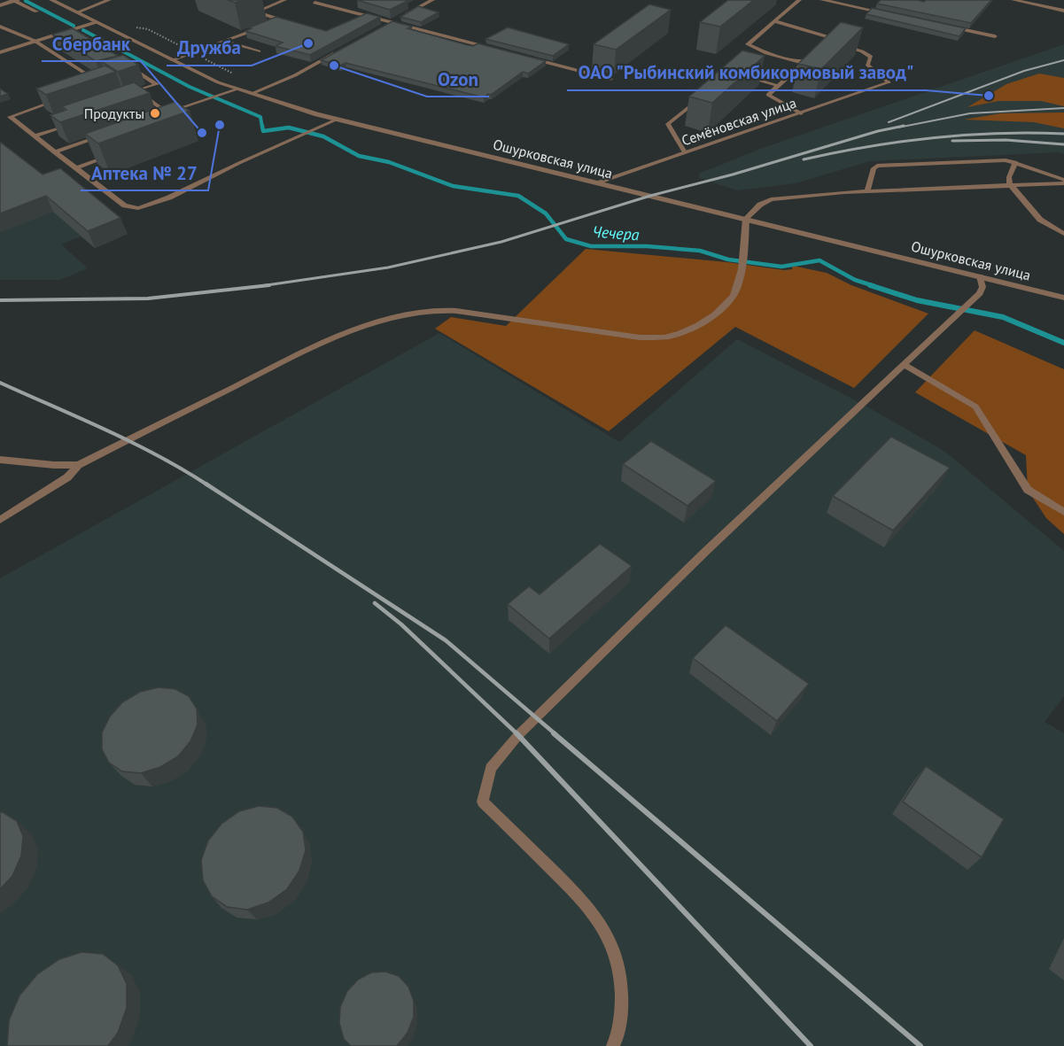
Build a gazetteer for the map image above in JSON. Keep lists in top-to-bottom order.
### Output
{
  "streets": {
    "street": ["Семёновская улица", "Ошурковская улица"]
  },
  "crossings": [
    ["Семёновская улица", "Ошурковская улица"]
  ],
  "water": ["Чечера"],
  "places": [
    "Дружба",
    "Ozon",
    "ОАО \"Рыбинский комбикормовый завод\"",
    "Продукты",
    "Аптека № 27",
    "Сбербанк"
  ]
}
